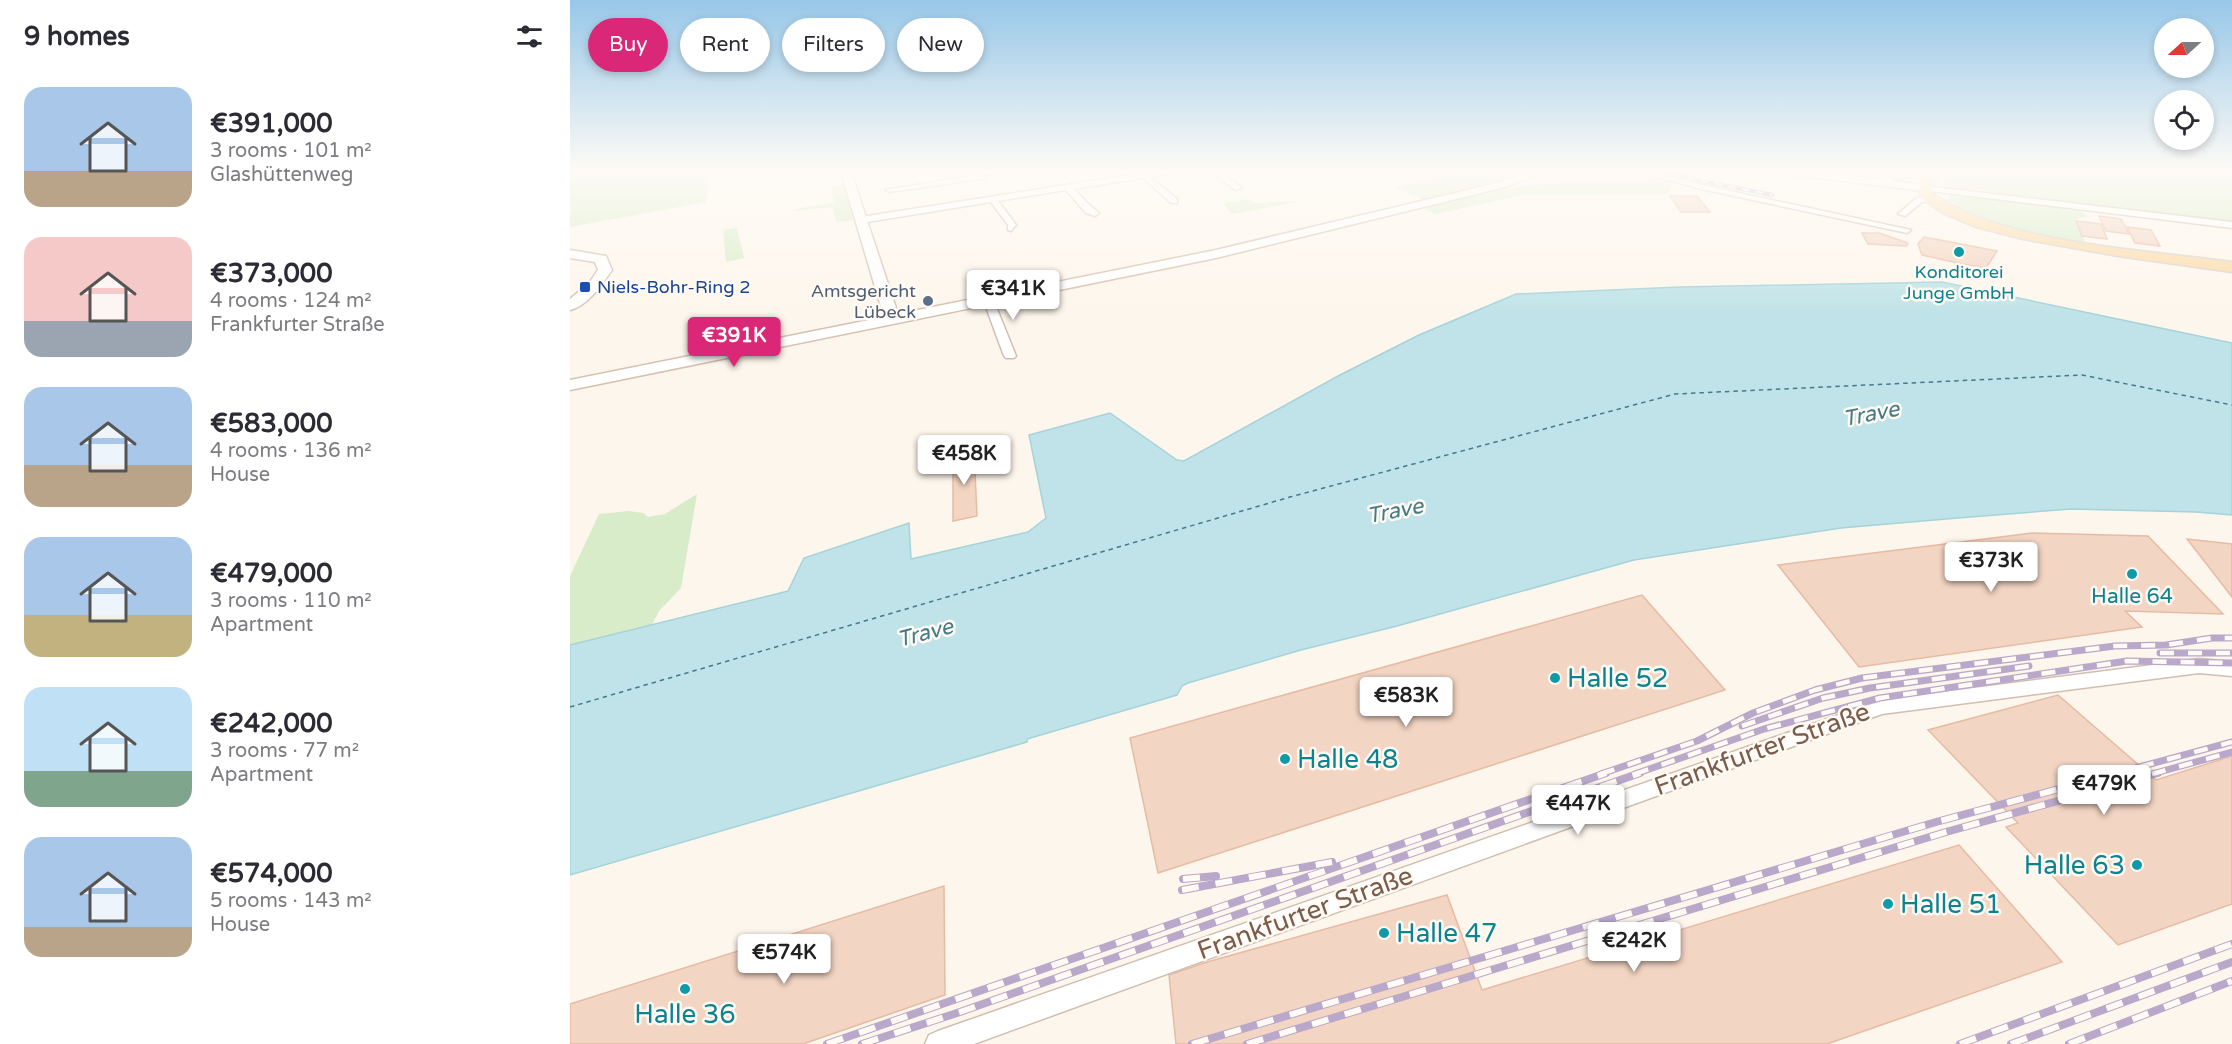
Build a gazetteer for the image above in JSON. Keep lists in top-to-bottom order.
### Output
{
  "streets": {
    "street": ["Frankfurter Straße"]
  },
  "water": ["Trave"],
  "places": {
    "other": [
      "Konditorei Junge GmbH",
      "Amtsgericht Lübeck",
      "Halle 64",
      "Halle 52",
      "Halle 48",
      "Halle 63",
      "Halle 51",
      "Halle 47",
      "Halle 36"
    ],
    "transit": ["Niels-Bohr-Ring 2"]
  },
  "north": "left",
  "page": {
    "heading": "9 homes",
    "chip": [
      "Buy",
      "Rent",
      "Filters",
      "New"
    ],
    "list": [
      {
        "name": "€391,000",
        "note": "3 rooms · 101 m² · Glashüttenweg"
      },
      {
        "name": "€373,000",
        "note": "4 rooms · 124 m² · Frankfurter Straße"
      },
      {
        "name": "€583,000",
        "note": "4 rooms · 136 m² · House"
      },
      {
        "name": "€479,000",
        "note": "3 rooms · 110 m² · Apartment"
      },
      {
        "name": "€242,000",
        "note": "3 rooms · 77 m² · Apartment"
      },
      {
        "name": "€574,000",
        "note": "5 rooms · 143 m² · House"
      }
    ],
    "price": [
      "€341K",
      "€391K",
      "€458K",
      "€373K",
      "€583K",
      "€479K",
      "€447K",
      "€242K",
      "€574K"
    ]
  }
}
